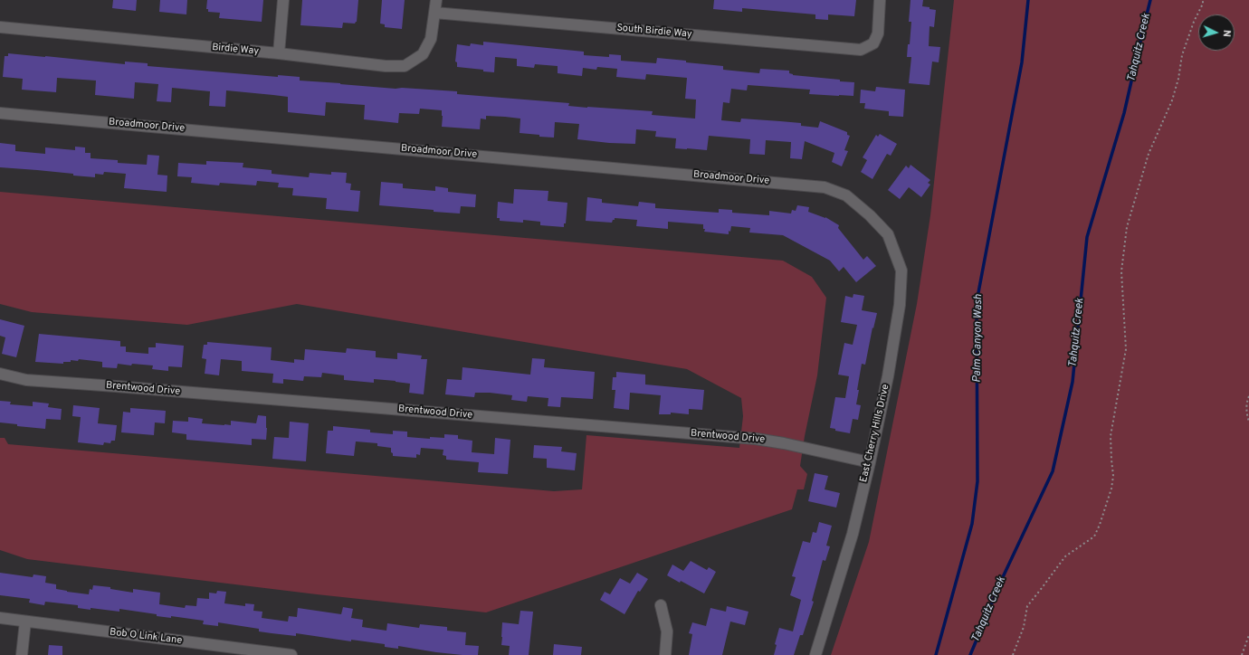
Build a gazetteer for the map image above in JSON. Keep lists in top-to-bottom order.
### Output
{
  "streets": {
    "street": [
      "South Birdie Way",
      "Birdie Way",
      "Broadmoor Drive",
      "Brentwood Drive",
      "East Cherry Hills Drive",
      "Bob O Link Lane"
    ]
  },
  "crossings": [
    ["South Birdie Way", "Birdie Way"],
    ["Broadmoor Drive", "East Cherry Hills Drive"],
    ["Brentwood Drive", "East Cherry Hills Drive"]
  ],
  "water": ["Tahquitz Creek", "Palm Canyon Wash"],
  "north": "right"
}
